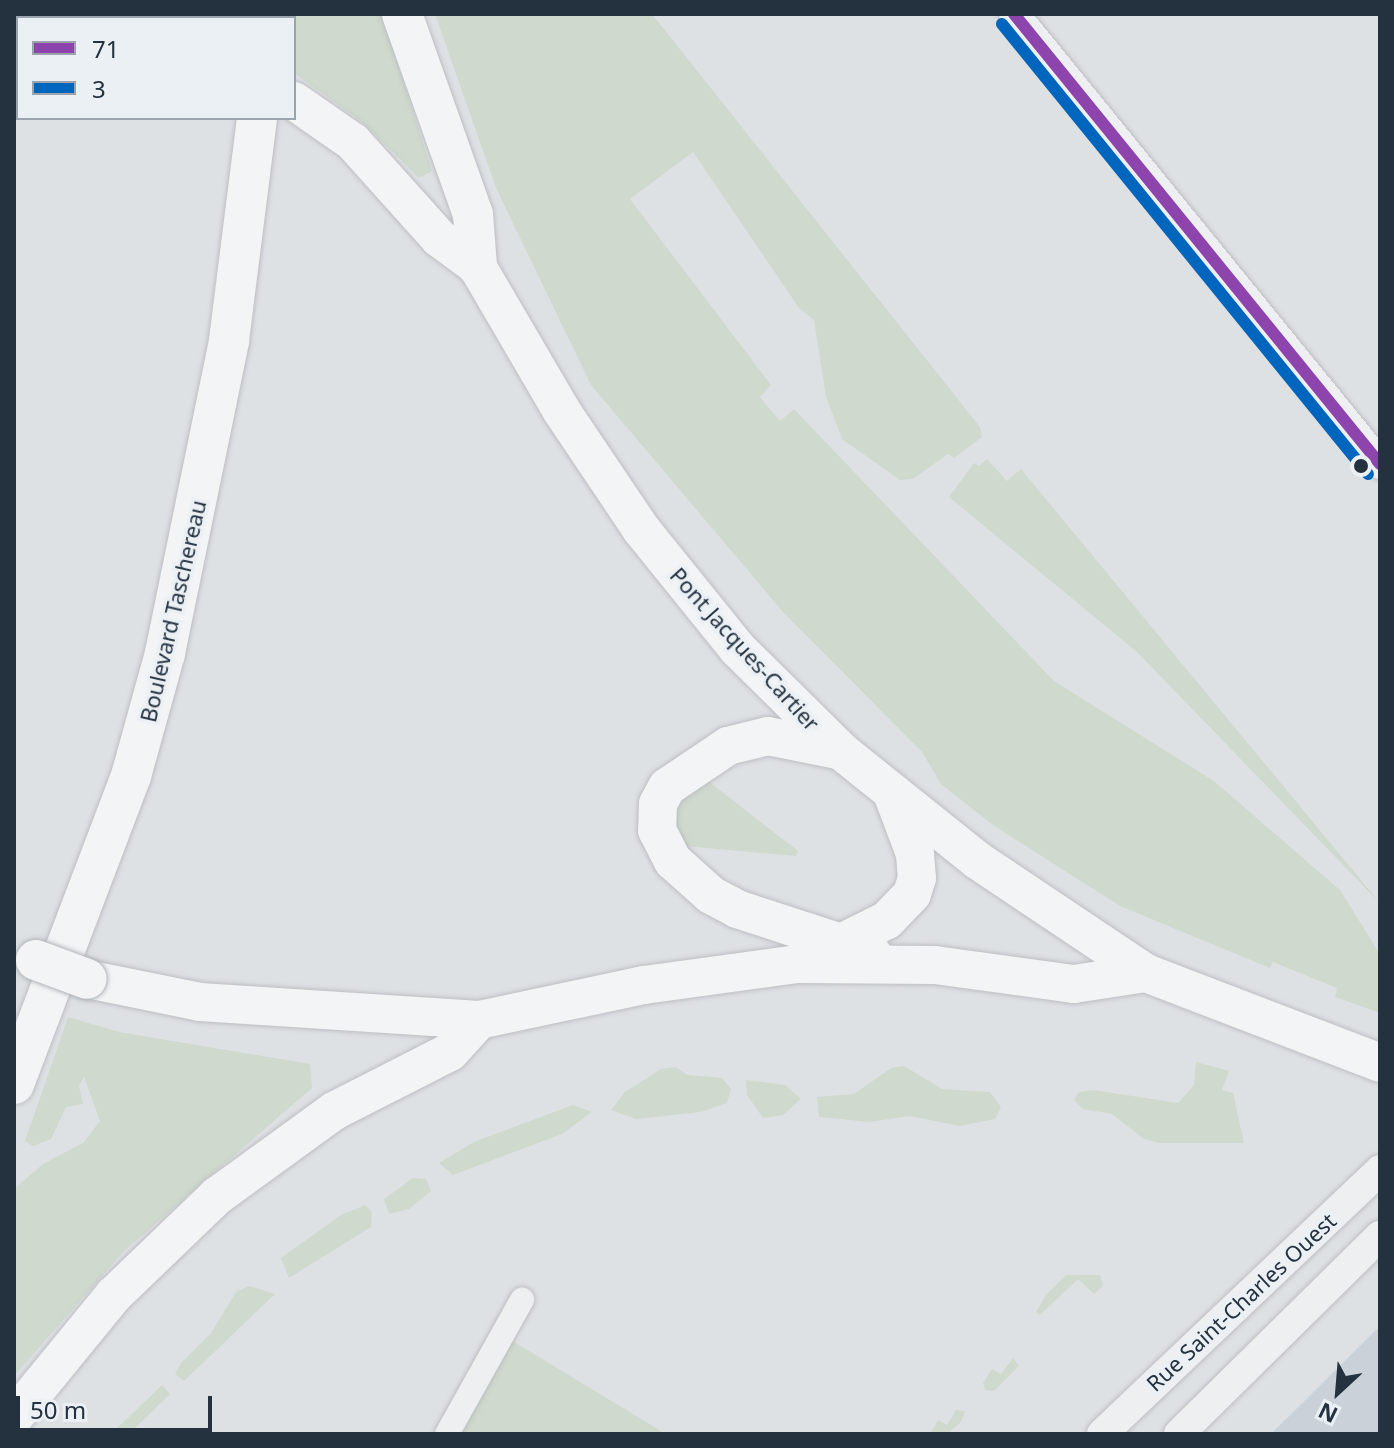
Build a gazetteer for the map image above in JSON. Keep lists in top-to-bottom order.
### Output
{
  "streets": {
    "highway": ["Boulevard Taschereau"],
    "main road": ["Pont Jacques-Cartier"],
    "street": ["Rue Saint-Charles Ouest"]
  },
  "lines": ["transit line 71", "transit line 3"],
  "legend": ["71", "3"],
  "scale_bar": "50 m",
  "north": "bottom left"
}
